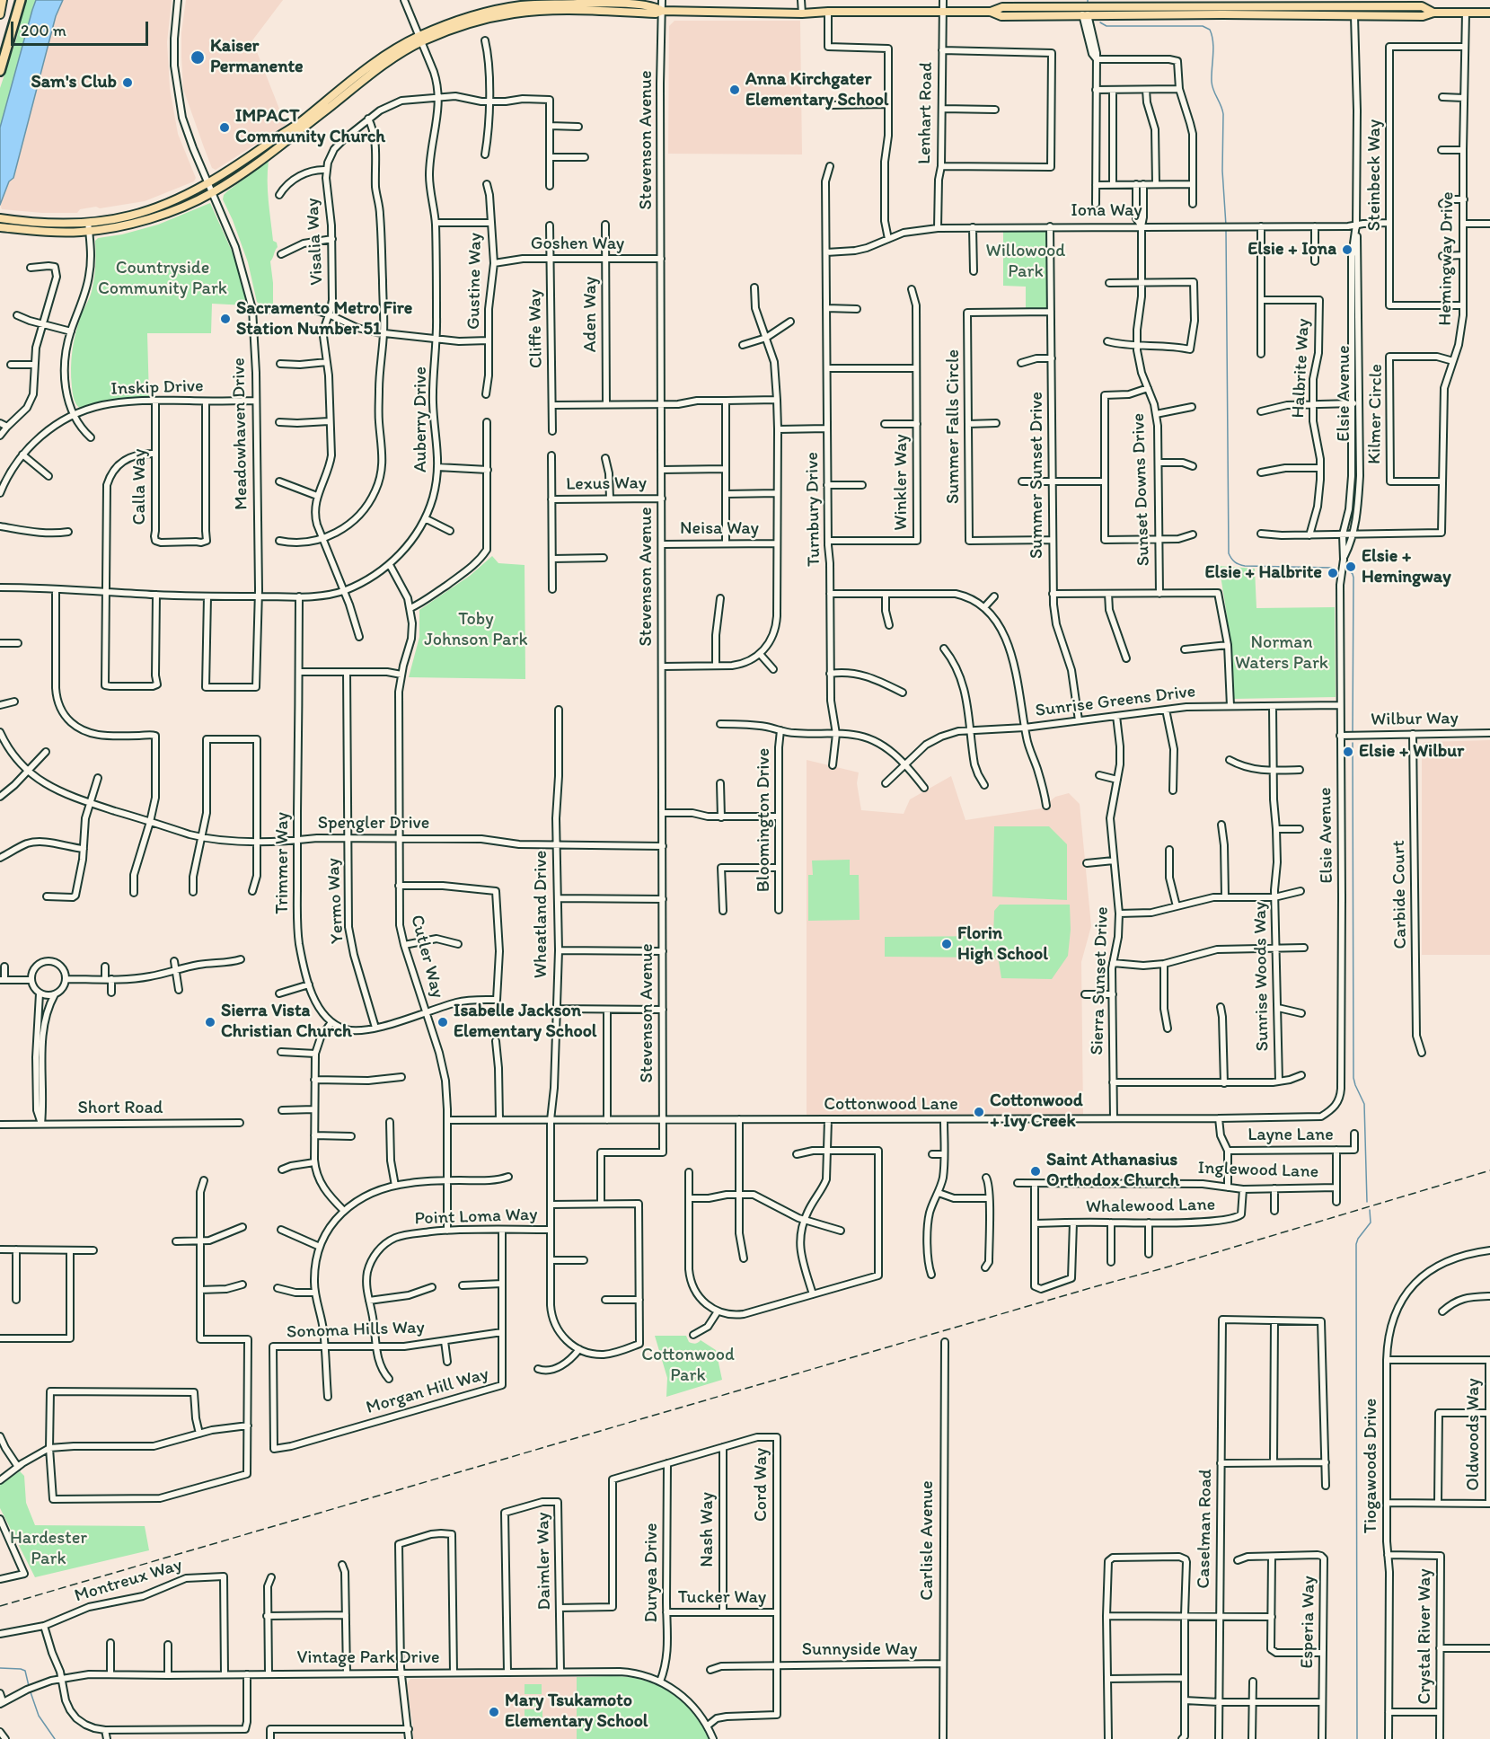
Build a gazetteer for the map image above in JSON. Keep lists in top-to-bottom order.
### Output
{
  "streets": {
    "main road": ["Elsie Avenue"],
    "street": [
      "Lenhart Road",
      "Stevenson Avenue",
      "Steinbeck Way",
      "Iona Way",
      "Visalia Way",
      "Goshen Way",
      "Hemingway Drive",
      "Gustine Way",
      "Aden Way",
      "Cliffe Way",
      "Halbrite Way",
      "Inskip Drive",
      "Kilmer Circle",
      "Auberry Drive",
      "Summer Falls Circle",
      "Meadowhaven Drive",
      "Summer Sunset Drive",
      "Winkler Way",
      "Lexus Way",
      "Calla Way",
      "Sunset Downs Drive",
      "Turnbury Drive",
      "Neisa Way",
      "Sunrise Greens Drive",
      "Wilbur Way",
      "Bloomington Drive",
      "Spengler Drive",
      "Trimmer Way",
      "Carbide Court",
      "Yermo Way",
      "Wheatland Drive",
      "Cutler Way",
      "Sunrise Woods Way",
      "Sierra Sunset Drive",
      "Cottonwood Lane",
      "Short Road",
      "Layne Lane",
      "Inglewood Lane",
      "Whalewood Lane",
      "Point Loma Way",
      "Sonoma Hills Way",
      "Morgan Hill Way",
      "Oldwoods Way",
      "Tiogawoods Drive",
      "Cord Way",
      "Caselman Road",
      "Nash Way",
      "Carlisle Avenue",
      "Daimler Way",
      "Duryea Drive",
      "Montreux Way",
      "Tucker Way",
      "Esperia Way",
      "Crystal River Way",
      "Sunnyside Way",
      "Vintage Park Drive"
    ]
  },
  "crossings": [
    ["Lenhart Road", "Iona Way"],
    ["Stevenson Avenue", "Goshen Way"],
    ["Stevenson Avenue", "Lexus Way"],
    ["Stevenson Avenue", "Neisa Way"],
    ["Stevenson Avenue", "Spengler Drive"],
    ["Stevenson Avenue", "Cottonwood Lane"],
    ["Steinbeck Way", "Iona Way"],
    ["Steinbeck Way", "Hemingway Drive"],
    ["Iona Way", "Elsie Avenue"],
    ["Iona Way", "Summer Sunset Drive"],
    ["Iona Way", "Sunset Downs Drive"],
    ["Iona Way", "Turnbury Drive"],
    ["Visalia Way", "Auberry Drive"],
    ["Goshen Way", "Gustine Way"],
    ["Goshen Way", "Aden Way"],
    ["Goshen Way", "Cliffe Way"],
    ["Hemingway Drive", "Elsie Avenue"],
    ["Hemingway Drive", "Kilmer Circle"],
    ["Inskip Drive", "Meadowhaven Drive"],
    ["Inskip Drive", "Calla Way"],
    ["Elsie Avenue", "Sunrise Greens Drive"],
    ["Elsie Avenue", "Wilbur Way"],
    ["Elsie Avenue", "Cottonwood Lane"],
    ["Auberry Drive", "Meadowhaven Drive"],
    ["Auberry Drive", "Trimmer Way"],
    ["Auberry Drive", "Cutler Way"],
    ["Summer Falls Circle", "Summer Sunset Drive"],
    ["Summer Sunset Drive", "Sunrise Greens Drive"],
    ["Winkler Way", "Turnbury Drive"],
    ["Sunrise Greens Drive", "Sunrise Woods Way"],
    ["Sunrise Greens Drive", "Sierra Sunset Drive"],
    ["Wilbur Way", "Carbide Court"],
    ["Spengler Drive", "Trimmer Way"],
    ["Spengler Drive", "Yermo Way"],
    ["Spengler Drive", "Wheatland Drive"],
    ["Spengler Drive", "Cutler Way"],
    ["Wheatland Drive", "Cottonwood Lane"],
    ["Wheatland Drive", "Point Loma Way"],
    ["Cutler Way", "Cottonwood Lane"],
    ["Cutler Way", "Point Loma Way"],
    ["Sierra Sunset Drive", "Cottonwood Lane"],
    ["Inglewood Lane", "Whalewood Lane"],
    ["Point Loma Way", "Sonoma Hills Way"],
    ["Point Loma Way", "Morgan Hill Way"],
    ["Sonoma Hills Way", "Morgan Hill Way"],
    ["Oldwoods Way", "Tiogawoods Drive"],
    ["Tiogawoods Drive", "Crystal River Way"],
    ["Cord Way", "Nash Way"],
    ["Cord Way", "Daimler Way"],
    ["Cord Way", "Duryea Drive"],
    ["Cord Way", "Tucker Way"],
    ["Cord Way", "Sunnyside Way"],
    ["Cord Way", "Vintage Park Drive"],
    ["Nash Way", "Tucker Way"],
    ["Carlisle Avenue", "Sunnyside Way"],
    ["Daimler Way", "Vintage Park Drive"],
    ["Duryea Drive", "Tucker Way"],
    ["Duryea Drive", "Vintage Park Drive"],
    ["Montreux Way", "Vintage Park Drive"]
  ],
  "parks": [
    "Willowood Park",
    "Countryside Community Park",
    "Toby Johnson Park",
    "Norman Waters Park",
    "Cottonwood Park",
    "Hardester Park"
  ],
  "places": [
    "Kaiser Permanente",
    "Sam's Club",
    "Anna Kirchgater Elementary School",
    "IMPACT Community Church",
    "Elsie + Iona",
    "Sacramento Metro Fire Station Number 51",
    "Elsie + Hemingway",
    "Elsie + Halbrite",
    "Elsie + Wilbur",
    "Florin High School",
    "Sierra Vista Christian Church",
    "Isabelle Jackson Elementary School",
    "Cottonwood + Ivy Creek",
    "Saint Athanasius Orthodox Church",
    "Mary Tsukamoto Elementary School"
  ],
  "scale_bar": "200 m"
}
